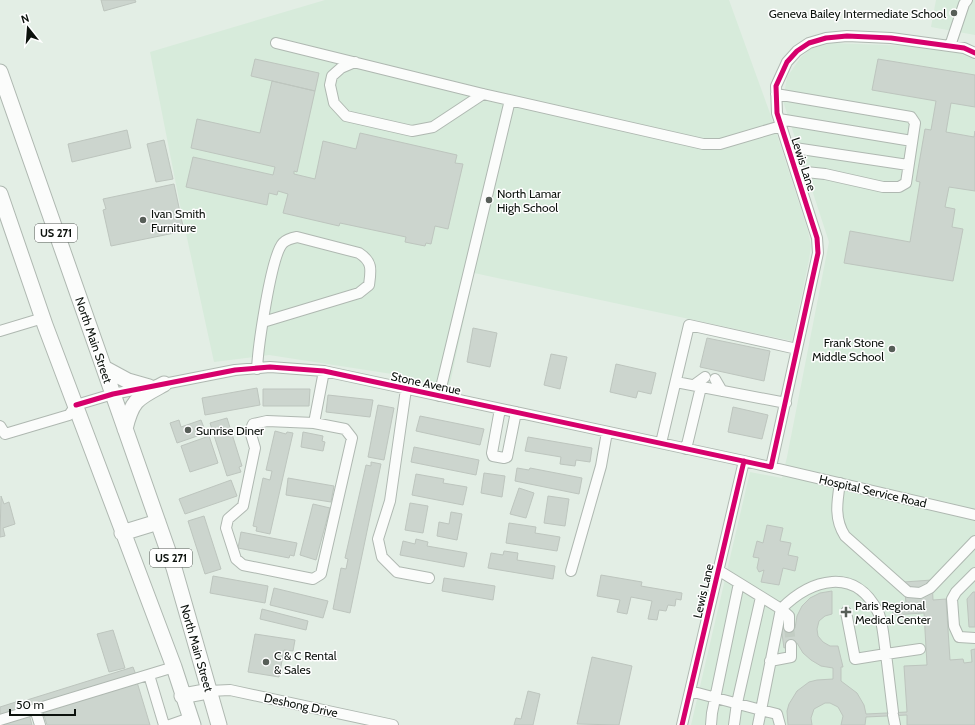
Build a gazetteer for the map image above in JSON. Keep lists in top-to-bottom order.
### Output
{
  "streets": {
    "highway": ["US 271", "North Main Street"],
    "street": [
      "Lewis Lane",
      "Stone Avenue",
      "Hospital Service Road",
      "Deshong Drive"
    ]
  },
  "crossings": [
    ["Lewis Lane", "Stone Avenue"],
    ["Lewis Lane", "Hospital Service Road"],
    ["US 271", "Stone Avenue"],
    ["North Main Street", "Stone Avenue"],
    ["North Main Street", "Deshong Drive"],
    ["Stone Avenue", "Hospital Service Road"]
  ],
  "places": {
    "other": [
      "Geneva Bailey Intermediate School",
      "North Lamar High School",
      "Ivan Smith Furniture",
      "Frank Stone Middle School",
      "Sunrise Diner",
      "C & C Rental & Sales"
    ],
    "health": ["Paris Regional Medical Center"]
  },
  "scale_bar": "50 m",
  "north": "top"
}
